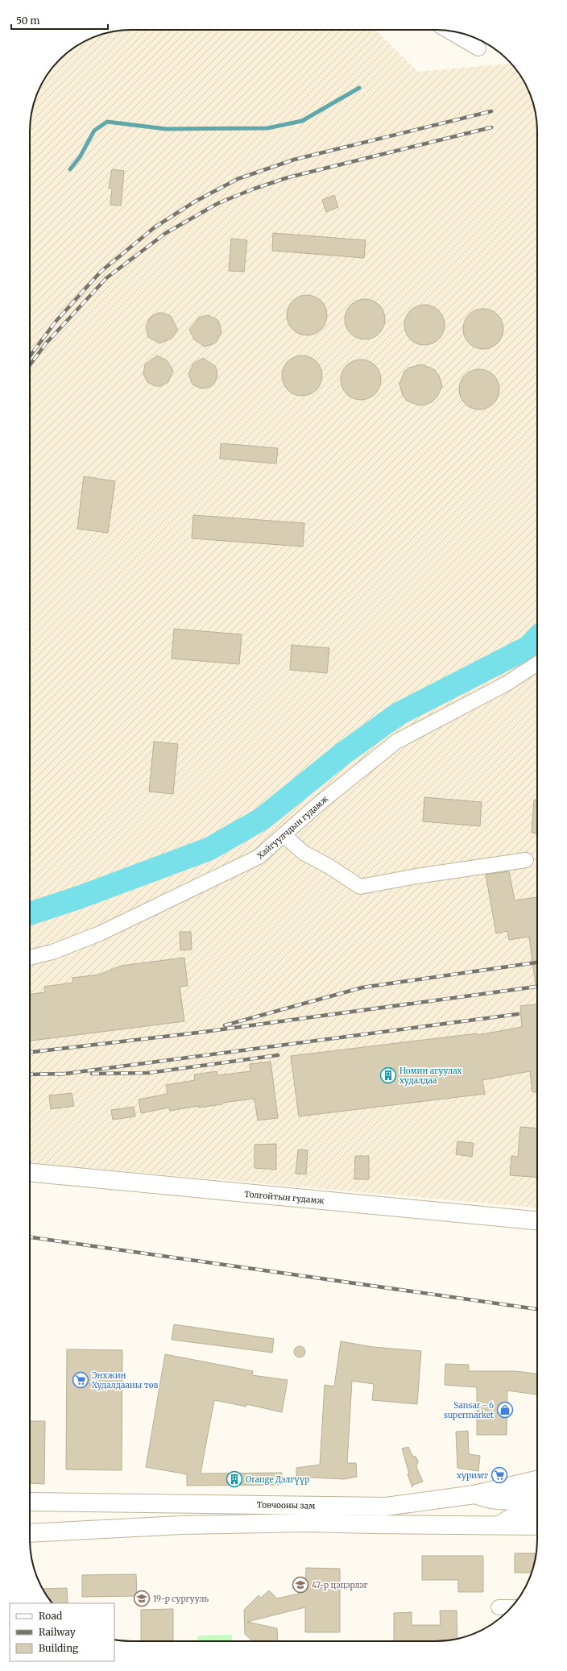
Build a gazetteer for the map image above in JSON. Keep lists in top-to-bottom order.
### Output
{
  "streets": {
    "main road": ["Толгойтын гудамж", "Товчооны зам"],
    "street": ["Хайгуулчдын гудамж"]
  },
  "places": {
    "building": ["Номин агуулах худалдаа", "Orange Дэлгүүр"],
    "supermarket": ["Энхжин Худалдааны төв", "хуримт"],
    "shop": ["Sansar - 6 supermarket"],
    "school or university": ["47-р цэцэрлэг", "19-р сургууль"]
  },
  "legend": ["Road", "Railway", "Building"],
  "scale_bar": "50 m"
}
